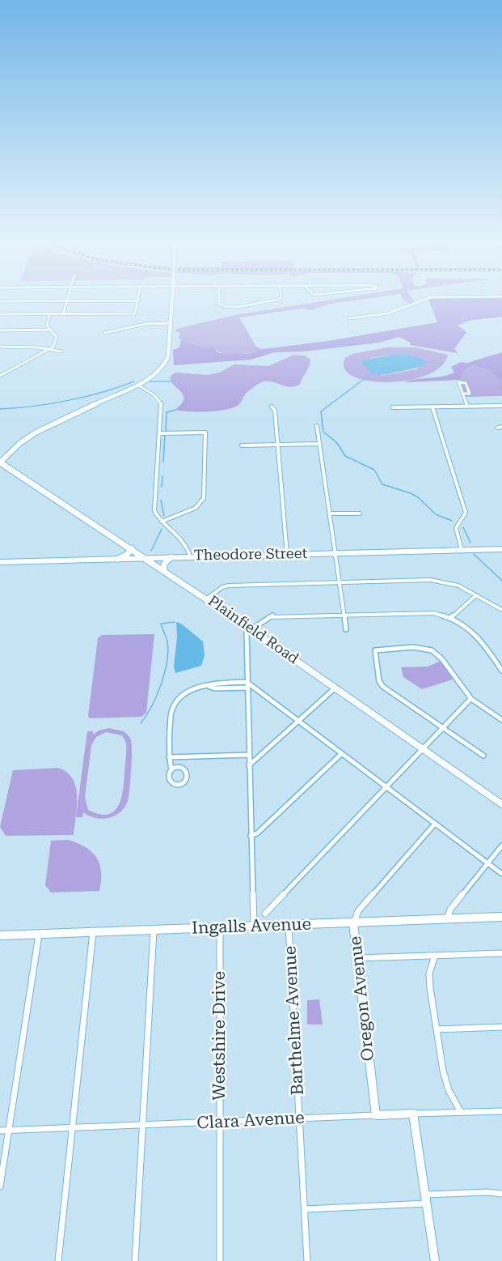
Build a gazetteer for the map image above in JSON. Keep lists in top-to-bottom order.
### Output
{
  "streets": {
    "main road": [
      "Theodore Street",
      "Plainfield Road",
      "Ingalls Avenue",
      "Oregon Avenue",
      "Clara Avenue"
    ],
    "street": ["Barthelme Avenue", "Westshire Drive"]
  },
  "crossings": [
    ["Theodore Street", "Plainfield Road"],
    ["Ingalls Avenue", "Oregon Avenue"],
    ["Ingalls Avenue", "Barthelme Avenue"],
    ["Ingalls Avenue", "Westshire Drive"],
    ["Oregon Avenue", "Clara Avenue"],
    ["Barthelme Avenue", "Clara Avenue"],
    ["Westshire Drive", "Clara Avenue"]
  ]
}
